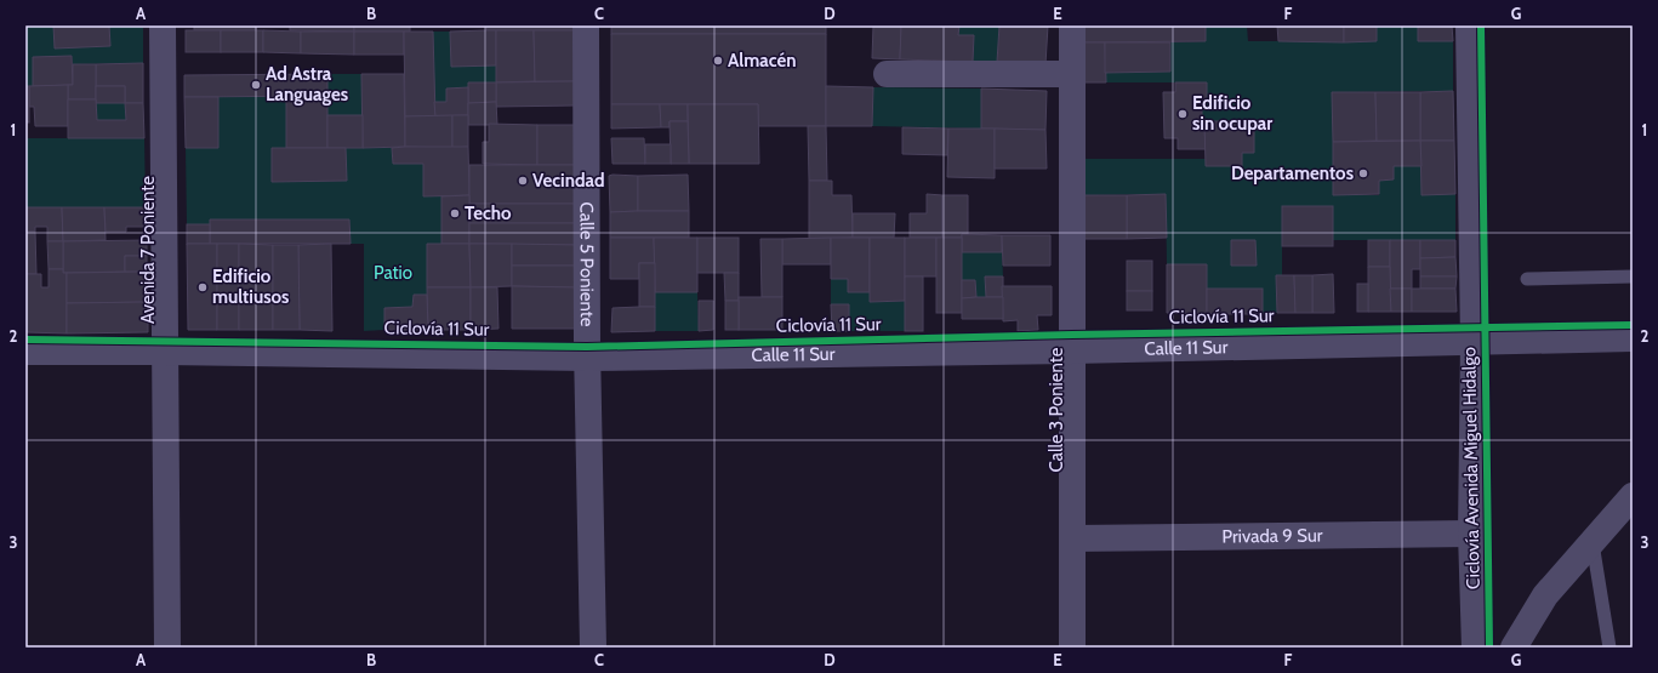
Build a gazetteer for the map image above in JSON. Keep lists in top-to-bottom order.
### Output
{
  "streets": {
    "street": [
      "Avenida 7 Poniente",
      "Calle 5 Poniente",
      "Calle 11 Sur",
      "Calle 3 Poniente",
      "Privada 9 Sur"
    ],
    "cycle path": ["Ciclovía 11 Sur", "Ciclovía Avenida Miguel Hidalgo"]
  },
  "crossings": [
    ["Avenida 7 Poniente", "Calle 11 Sur"],
    ["Calle 5 Poniente", "Calle 11 Sur"],
    ["Calle 11 Sur", "Calle 3 Poniente"],
    ["Calle 3 Poniente", "Privada 9 Sur"]
  ],
  "parks": ["Patio"],
  "places": [
    "Almacén",
    "Ad Astra Languages",
    "Edificio sin ocupar",
    "Departamentos",
    "Vecindad",
    "Techo",
    "Edificio multiusos"
  ],
  "grid": {
    "columns": [
      "A",
      "B",
      "C",
      "D",
      "E",
      "F",
      "G"
    ],
    "rows": ["1", "2", "3"]
  }
}
